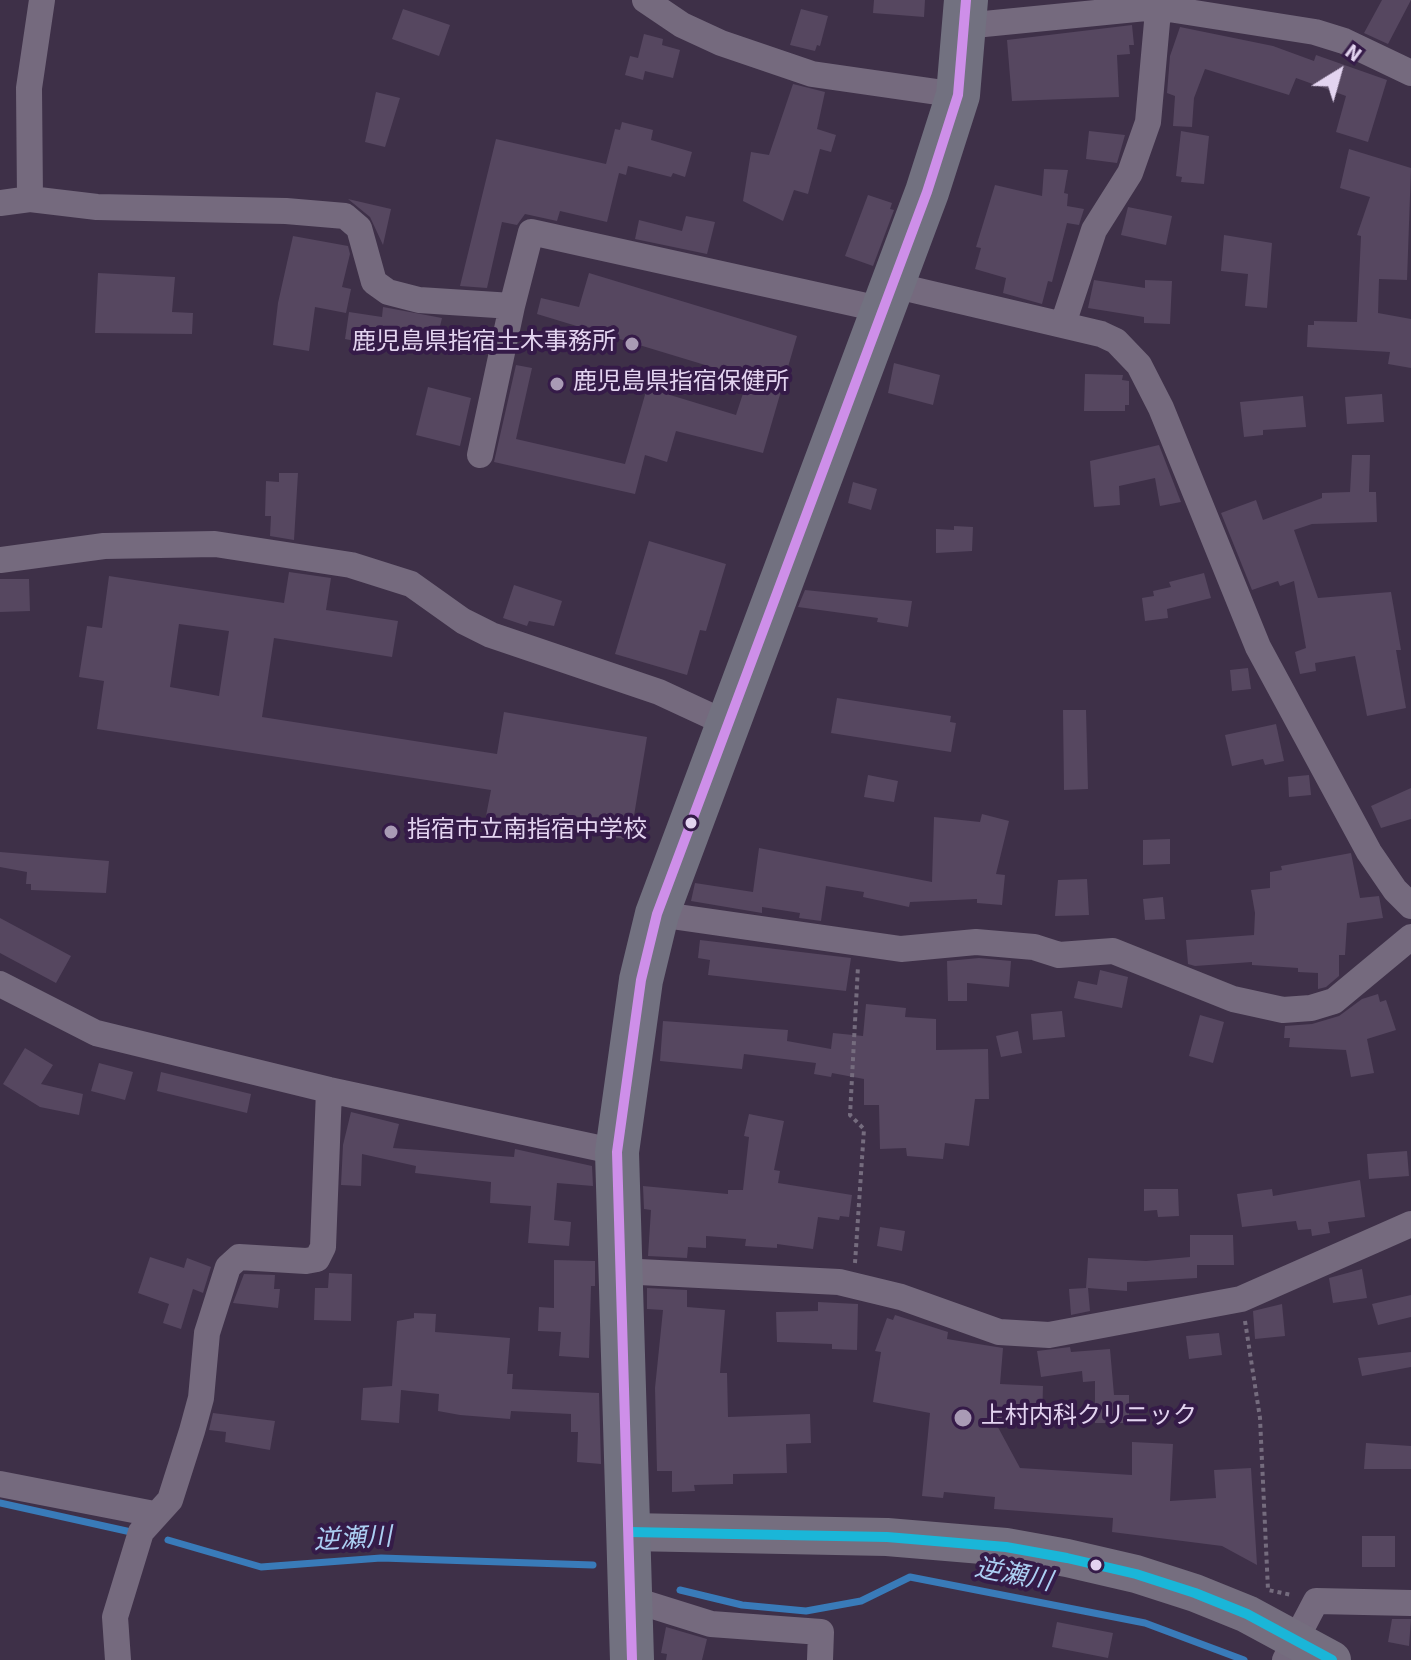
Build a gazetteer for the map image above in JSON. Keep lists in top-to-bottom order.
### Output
{
  "water": ["逆瀬川"],
  "places": [
    "鹿児島県指宿土木事務所",
    "鹿児島県指宿保健所",
    "指宿市立南指宿中学校",
    "上村内科クリニック"
  ],
  "north": "top right"
}
